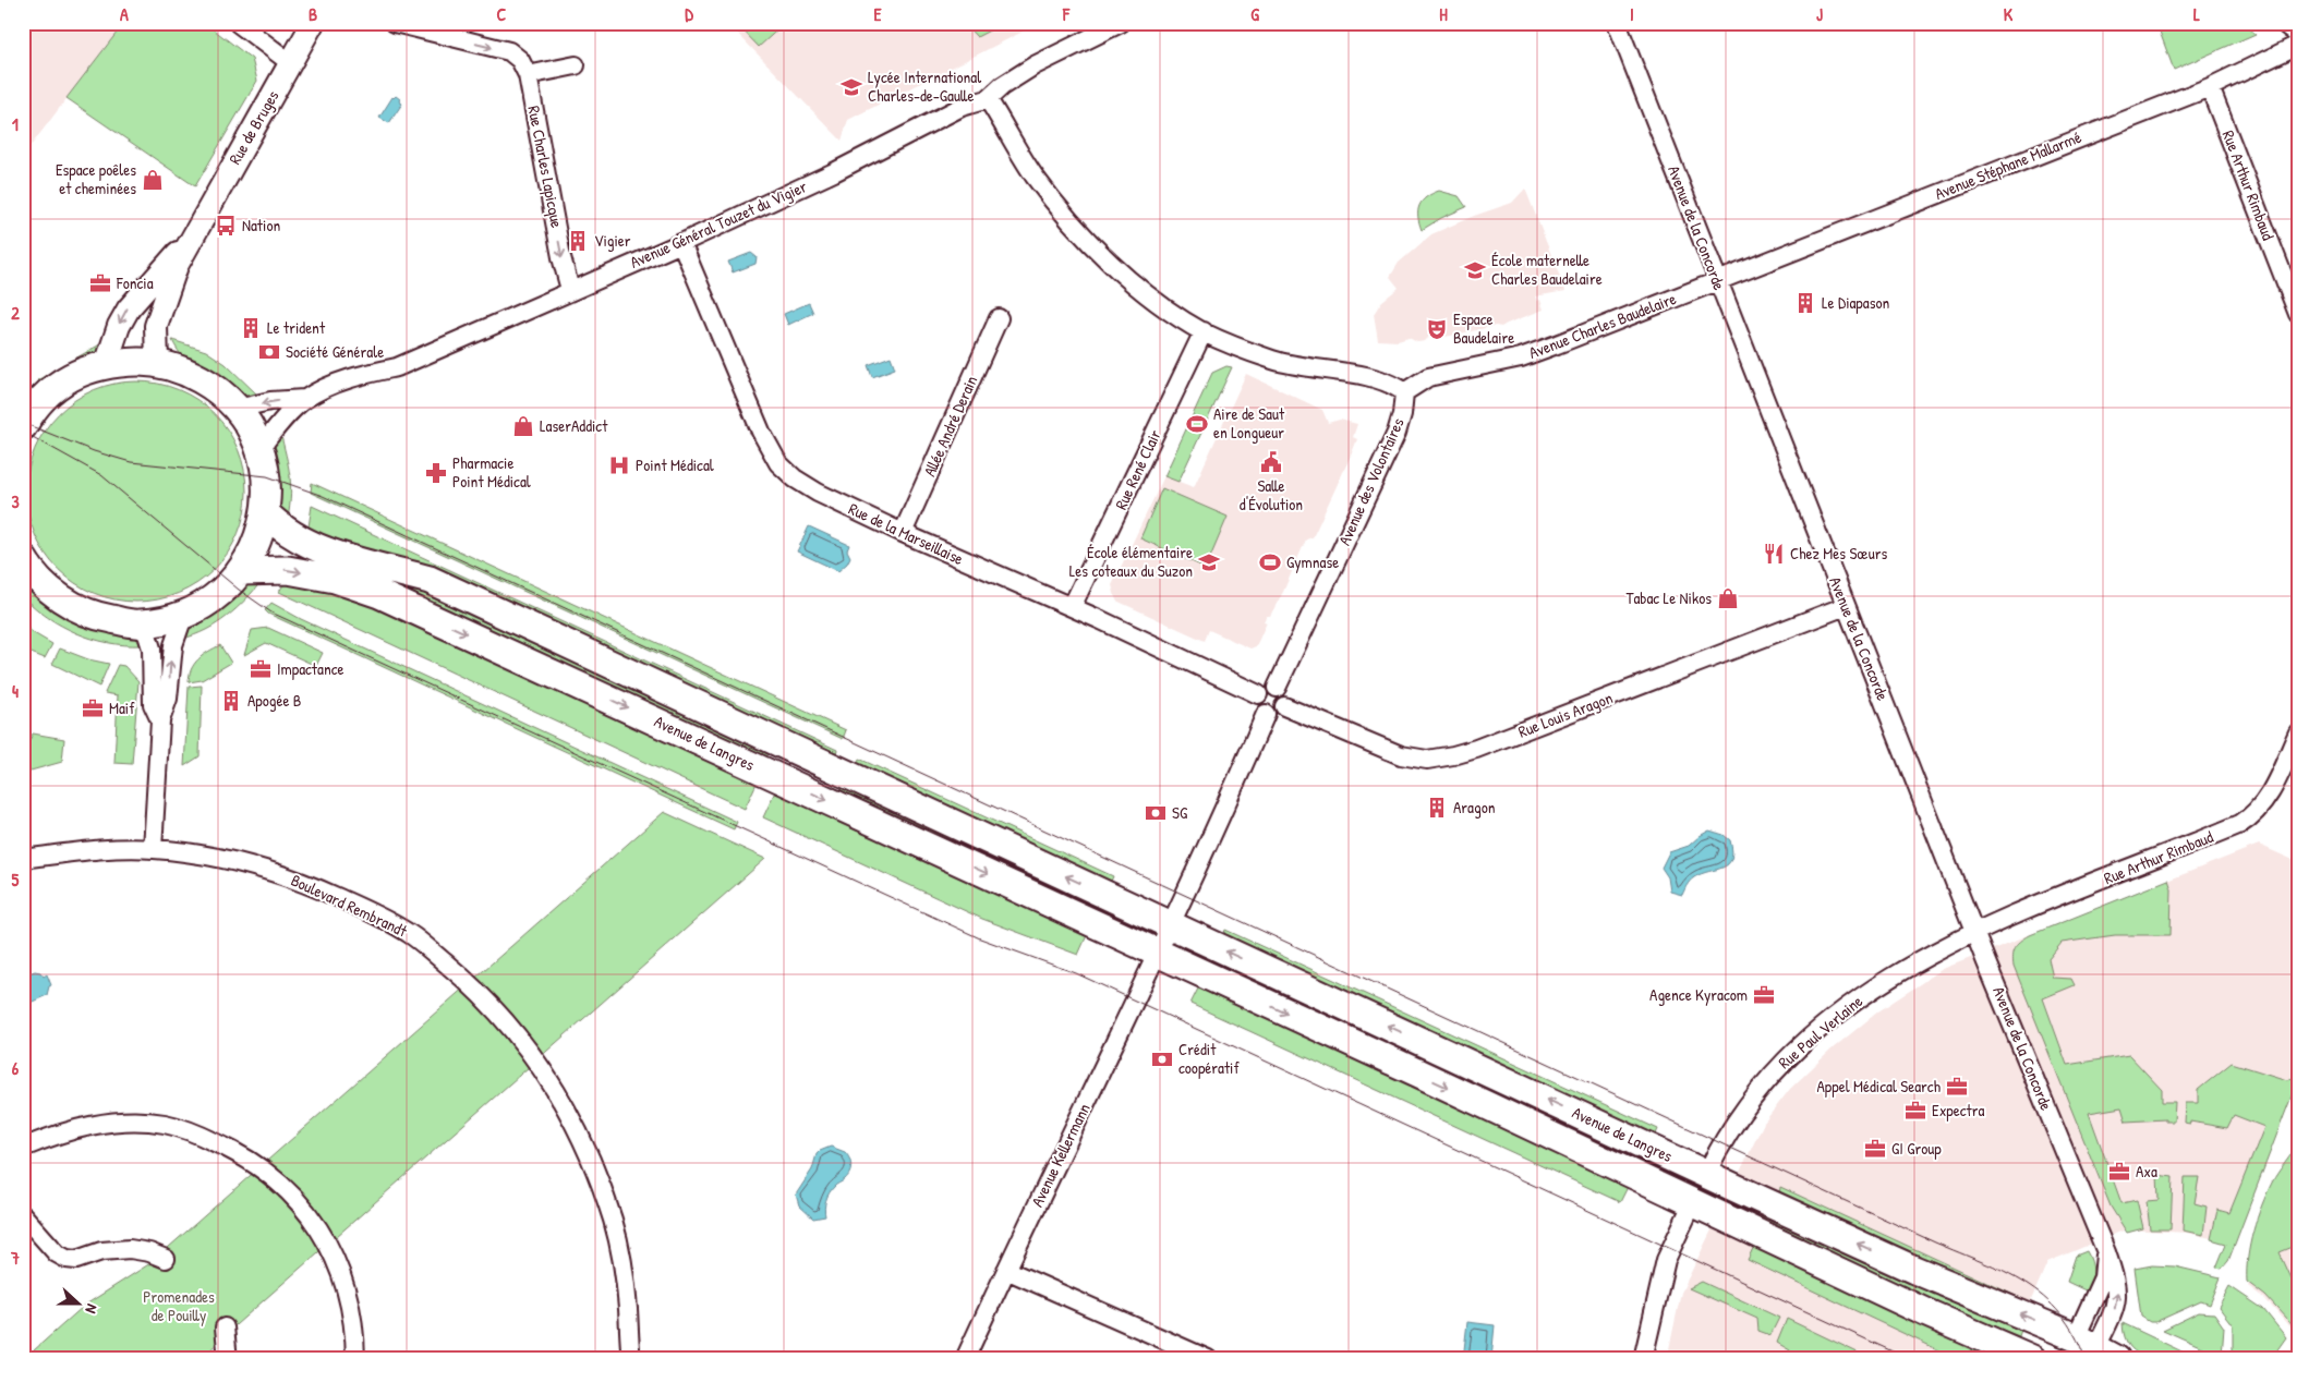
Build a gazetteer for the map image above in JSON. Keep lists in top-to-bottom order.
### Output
{
  "streets": {
    "main road": ["Avenue de Langres"],
    "street": [
      "Rue de Bruges",
      "Avenue Stéphane Mallarmé",
      "Rue Charles Lapicque",
      "Rue Arthur Rimbaud",
      "Avenue Général Touzet du Vigier",
      "Avenue de la Concorde",
      "Avenue Charles Baudelaire",
      "Allée André Derain",
      "Rue René Clair",
      "Avenue des Volontaires",
      "Rue de la Marseillaise",
      "Rue Louis Aragon",
      "Boulevard Rembrandt",
      "Rue Paul Verlaine",
      "Avenue Kellermann"
    ]
  },
  "crossings": [
    ["Avenue Stéphane Mallarmé", "Rue Arthur Rimbaud"],
    ["Avenue Stéphane Mallarmé", "Avenue de la Concorde"],
    ["Avenue Stéphane Mallarmé", "Avenue Charles Baudelaire"],
    ["Rue Charles Lapicque", "Avenue Général Touzet du Vigier"],
    ["Rue Arthur Rimbaud", "Avenue de la Concorde"],
    ["Rue Arthur Rimbaud", "Rue Paul Verlaine"],
    ["Avenue Général Touzet du Vigier", "Rue de la Marseillaise"],
    ["Avenue de la Concorde", "Avenue Charles Baudelaire"],
    ["Avenue de la Concorde", "Rue Louis Aragon"],
    ["Avenue de la Concorde", "Avenue de Langres"],
    ["Avenue de la Concorde", "Rue Paul Verlaine"],
    ["Avenue Charles Baudelaire", "Avenue des Volontaires"],
    ["Allée André Derain", "Rue de la Marseillaise"],
    ["Rue René Clair", "Rue de la Marseillaise"],
    ["Avenue des Volontaires", "Rue de la Marseillaise"],
    ["Avenue des Volontaires", "Rue Louis Aragon"],
    ["Rue de la Marseillaise", "Rue Louis Aragon"],
    ["Avenue de Langres", "Rue Paul Verlaine"],
    ["Avenue de Langres", "Avenue Kellermann"]
  ],
  "one_way": ["Rue Charles Lapicque"],
  "parks": ["Promenades de Pouilly"],
  "places": {
    "school or university": ["Lycée International Charles-de-Gaulle", "École maternelle Charles Baudelaire", "École élémentaire Les coteaux du Suzon"],
    "shop": ["Espace poêles et cheminées", "LaserAddict", "Tabac Le Nikos"],
    "bus stop": ["Nation"],
    "building": [
      "Vigier",
      "Le Diapason",
      "Le trident",
      "Apogée B",
      "Aragon"
    ],
    "office": [
      "Foncia",
      "Impactance",
      "Maif",
      "Agence Kyracom",
      "Appel Médical Search",
      "Expectra",
      "GI Group",
      "Axa"
    ],
    "theatre": ["Espace Baudelaire"],
    "bank": ["Société Générale", "SG", "Crédit coopératif"],
    "sports": ["Aire de Saut en Longueur", "Gymnase"],
    "public building": ["Salle d'Évolution"],
    "hospital": ["Point Médical"],
    "pharmacy": ["Pharmacie Point Médical"],
    "restaurant": ["Chez Mes Sœurs"]
  },
  "north": "right",
  "grid": {
    "columns": [
      "A",
      "B",
      "C",
      "D",
      "E",
      "F",
      "G",
      "H",
      "I",
      "J",
      "K",
      "L"
    ],
    "rows": [
      "1",
      "2",
      "3",
      "4",
      "5",
      "6",
      "7"
    ]
  }
}
